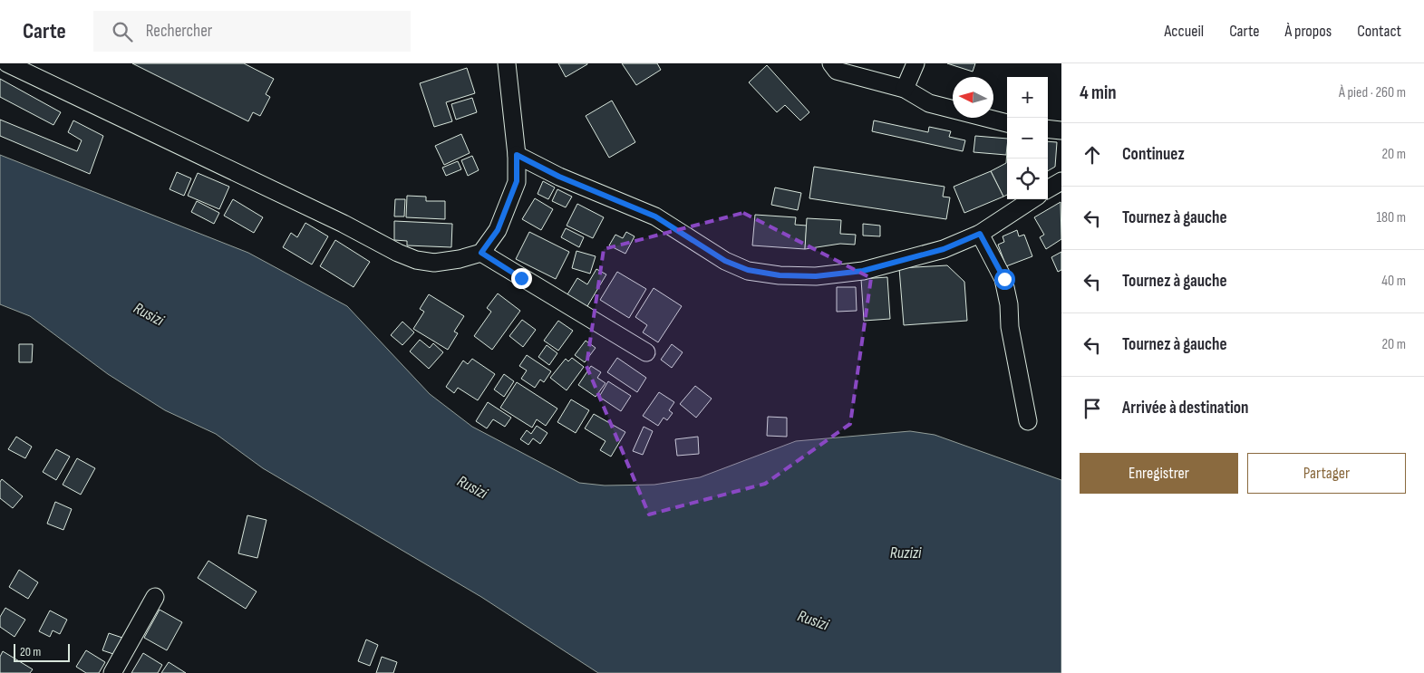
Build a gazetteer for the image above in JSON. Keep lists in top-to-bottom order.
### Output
{
  "water": ["Rusizi", "Ruzizi"],
  "scale_bar": "20 m",
  "north": "left",
  "page": {
    "header": "Carte",
    "search": "Rechercher",
    "nav": [
      "Accueil",
      "Carte",
      "À propos",
      "Contact"
    ],
    "heading": ["4 min", "À pied · 260 m"],
    "map_buttons": ["+", "−"],
    "list": [
      ["Continuez", "20 m"],
      ["Tournez à gauche", "180 m"],
      ["Tournez à gauche", "40 m"],
      ["Tournez à gauche", "20 m"],
      "Arrivée à destination"
    ],
    "buttons": ["Enregistrer", "Partager"],
    "scale": "20 m"
  }
}
